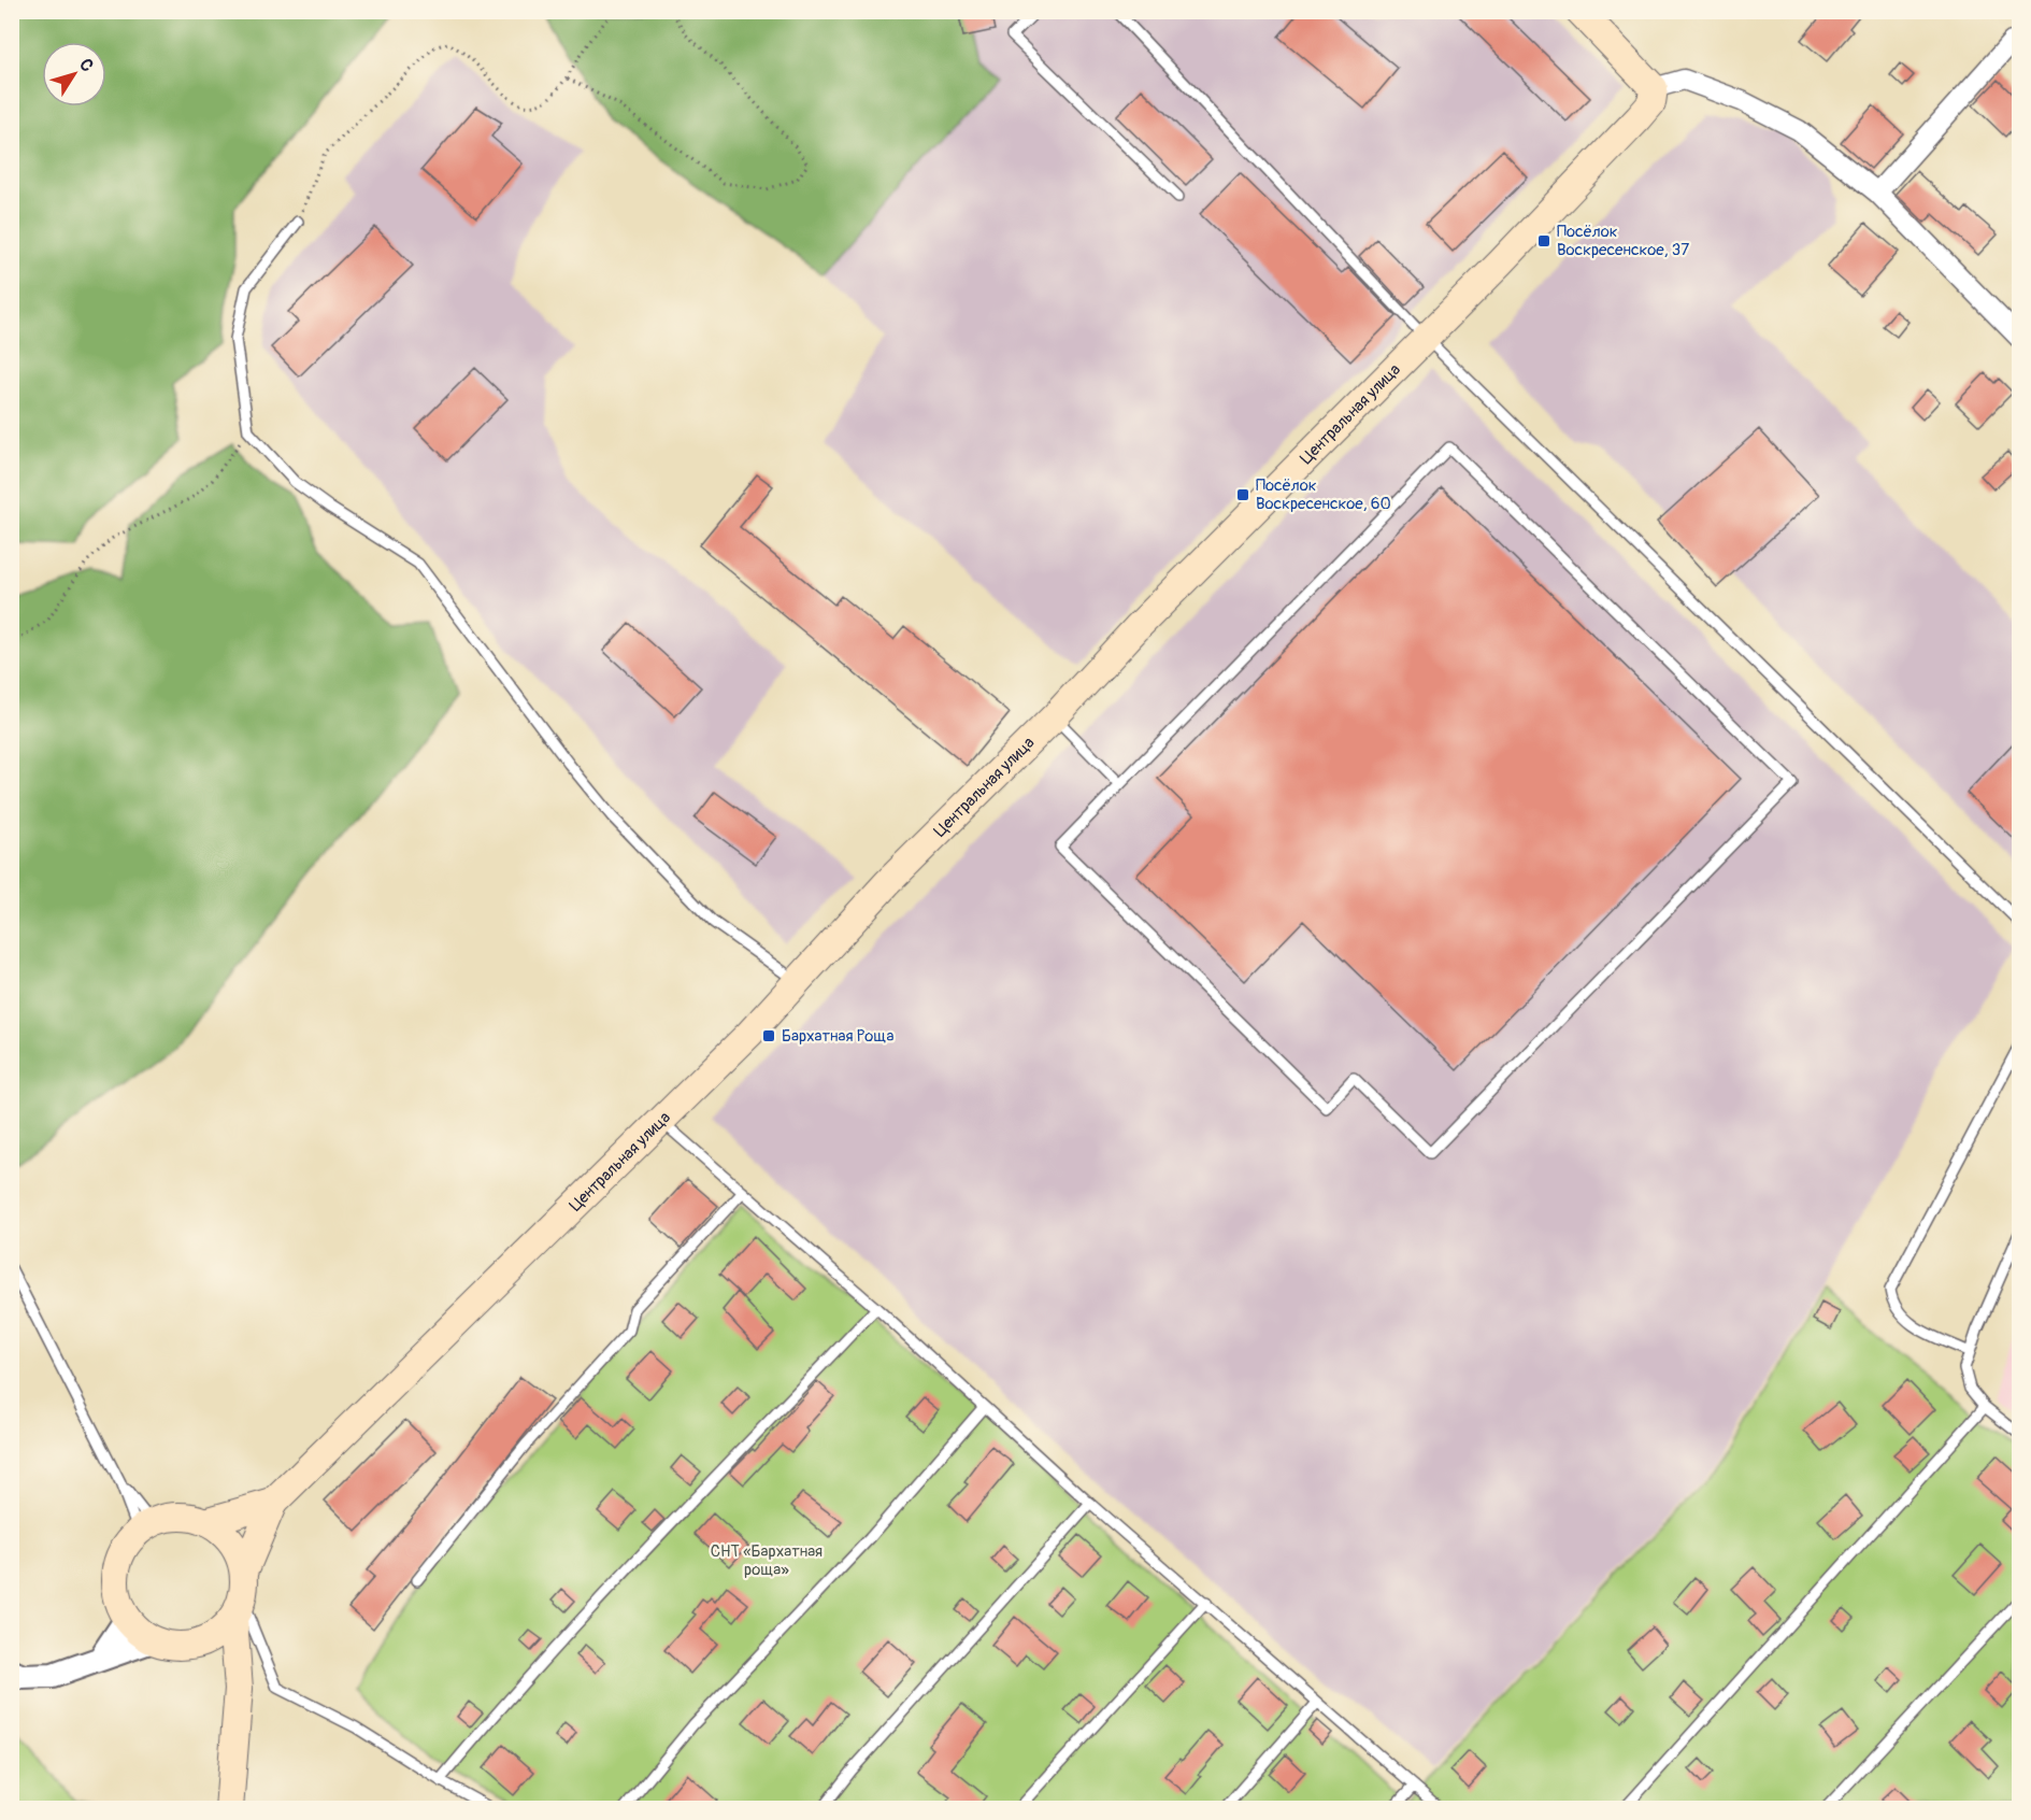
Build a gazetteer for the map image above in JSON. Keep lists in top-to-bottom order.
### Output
{
  "streets": {
    "main road": ["Центральная улица"]
  },
  "parks": ["СНТ «Бархатная роща»"],
  "places": {
    "transit": ["Посёлок Воскресенское, 37", "Посёлок Воскресенское, 60", "Бархатная Роща"]
  },
  "north": "top right"
}
